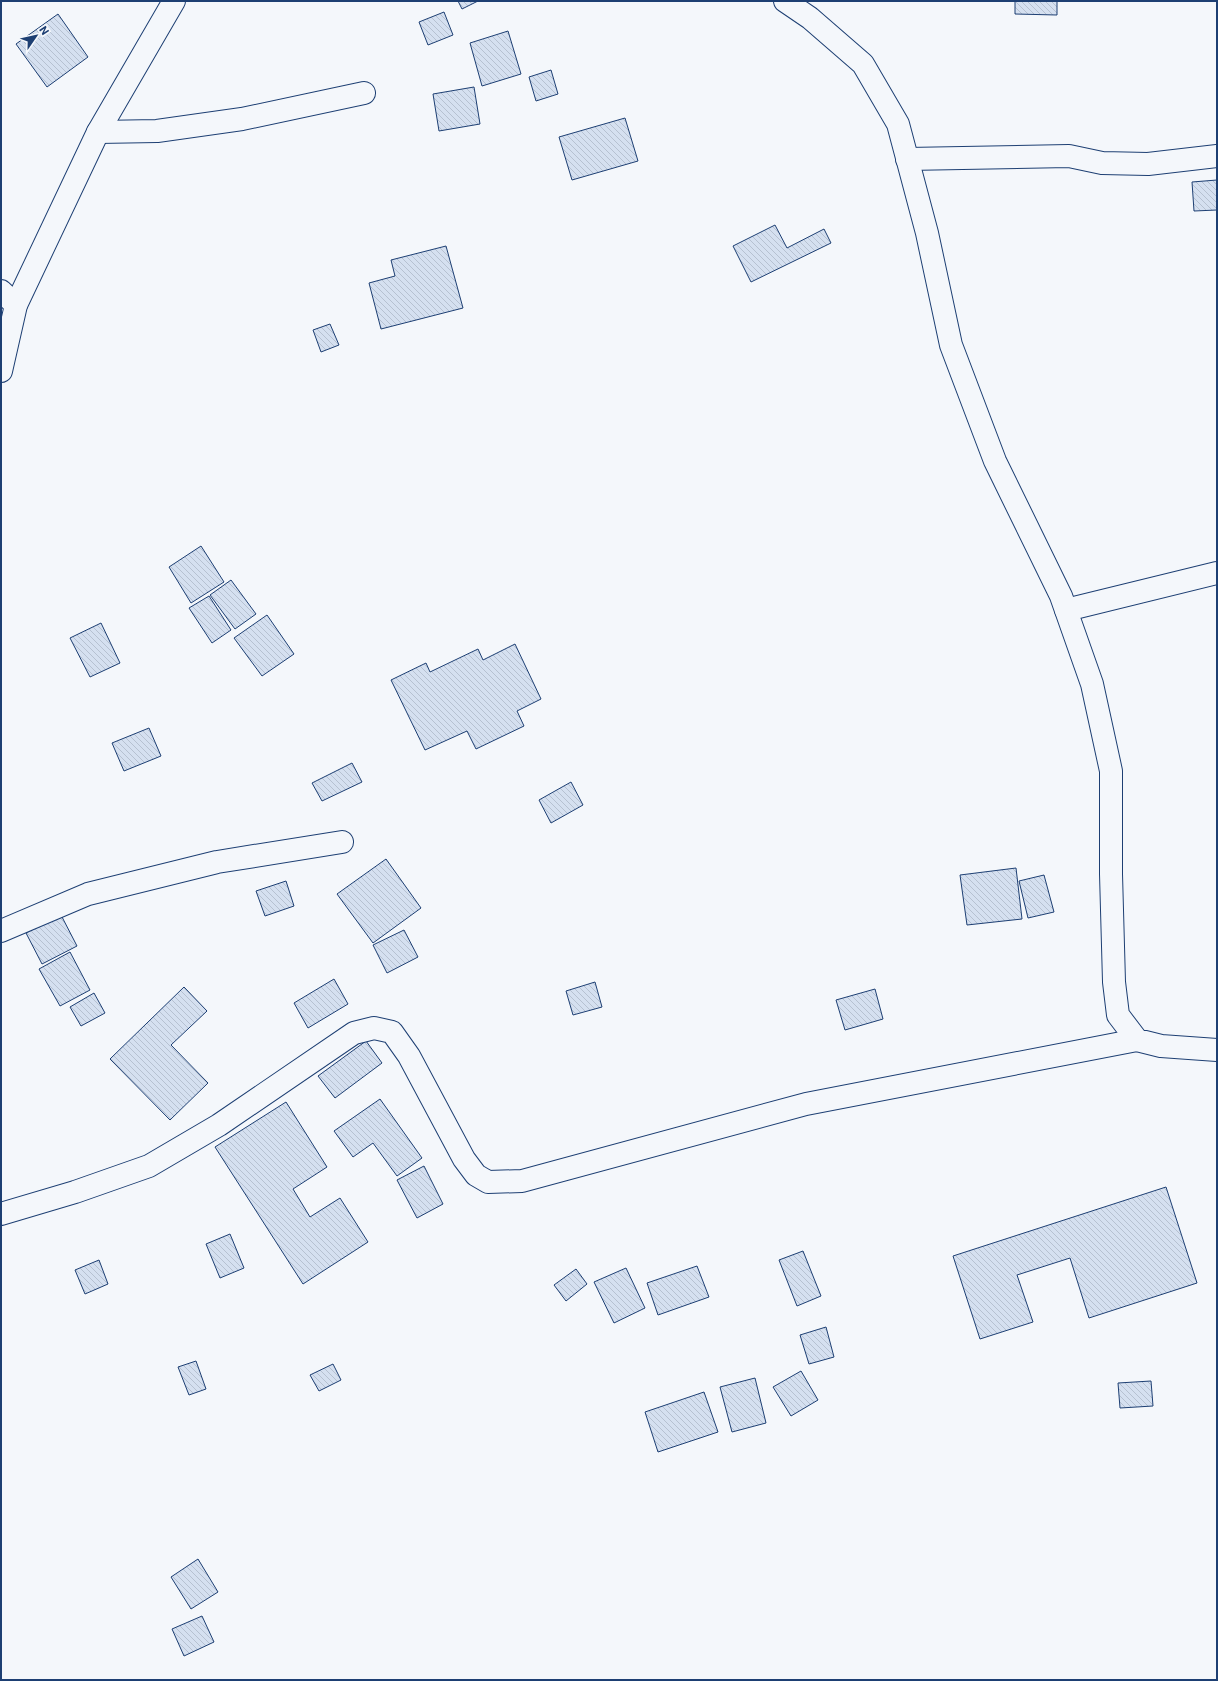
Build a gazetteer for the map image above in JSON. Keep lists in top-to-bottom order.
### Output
{
  "north": "top right"
}
